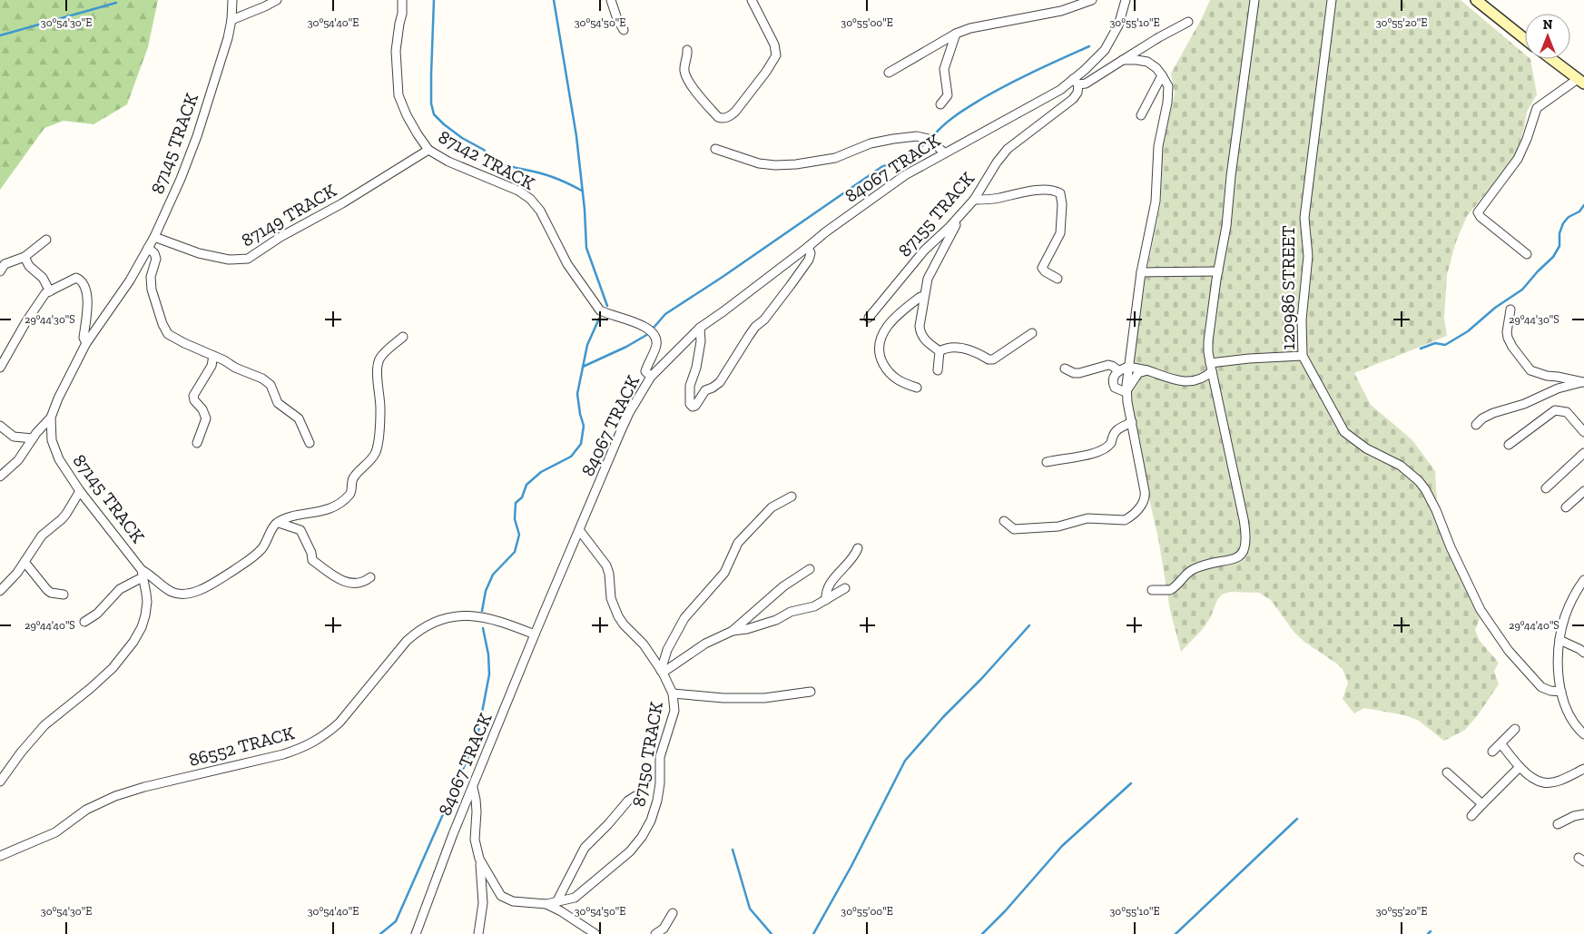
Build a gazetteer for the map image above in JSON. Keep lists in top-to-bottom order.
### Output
{
  "streets": {
    "street": [
      "87145 TRACK",
      "87142 TRACK",
      "84067 TRACK",
      "87155 TRACK",
      "87149 TRACK",
      "120986 STREET",
      "86552 TRACK",
      "87150 TRACK"
    ]
  },
  "crossings": [
    ["87145 TRACK", "87149 TRACK"],
    ["87142 TRACK", "84067 TRACK"],
    ["87142 TRACK", "87149 TRACK"],
    ["84067 TRACK", "87155 TRACK"],
    ["84067 TRACK", "86552 TRACK"],
    ["84067 TRACK", "87150 TRACK"]
  ],
  "north": "top",
  "coordinates": [
    "30°54'30\"E",
    "30°54'40\"E",
    "30°54'50\"E",
    "30°55'00\"E",
    "30°55'10\"E",
    "30°55'20\"E",
    "29°44'30\"S",
    "29°44'40\"S"
  ]
}
